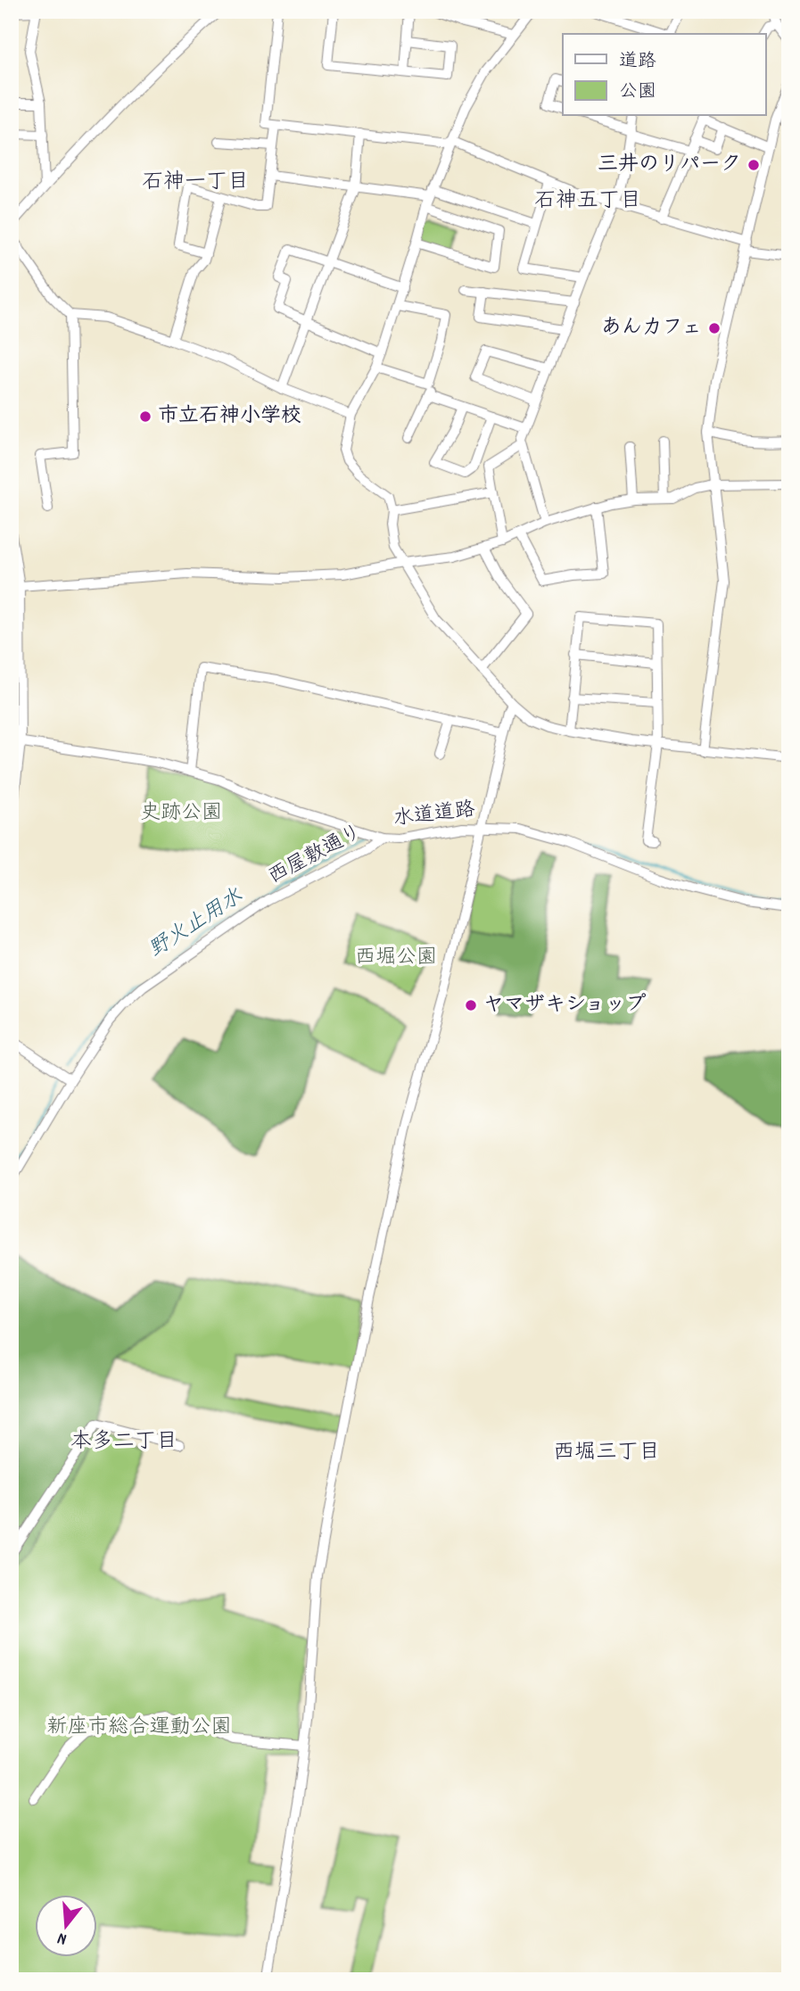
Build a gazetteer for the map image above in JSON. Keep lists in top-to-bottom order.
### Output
{
  "streets": {
    "street": ["水道道路", "西屋敷通り"]
  },
  "crossings": [
    ["水道道路", "西屋敷通り"]
  ],
  "districts": [
    "石神一丁目",
    "石神五丁目",
    "本多二丁目",
    "西堀三丁目"
  ],
  "water": ["野火止用水"],
  "parks": ["史跡公園", "西堀公園", "新座市総合運動公園"],
  "places": [
    "三井のリパーク",
    "あんカフェ",
    "市立石神小学校",
    "ヤマザキショップ"
  ],
  "legend": ["道路", "公園"],
  "north": "bottom"
}
